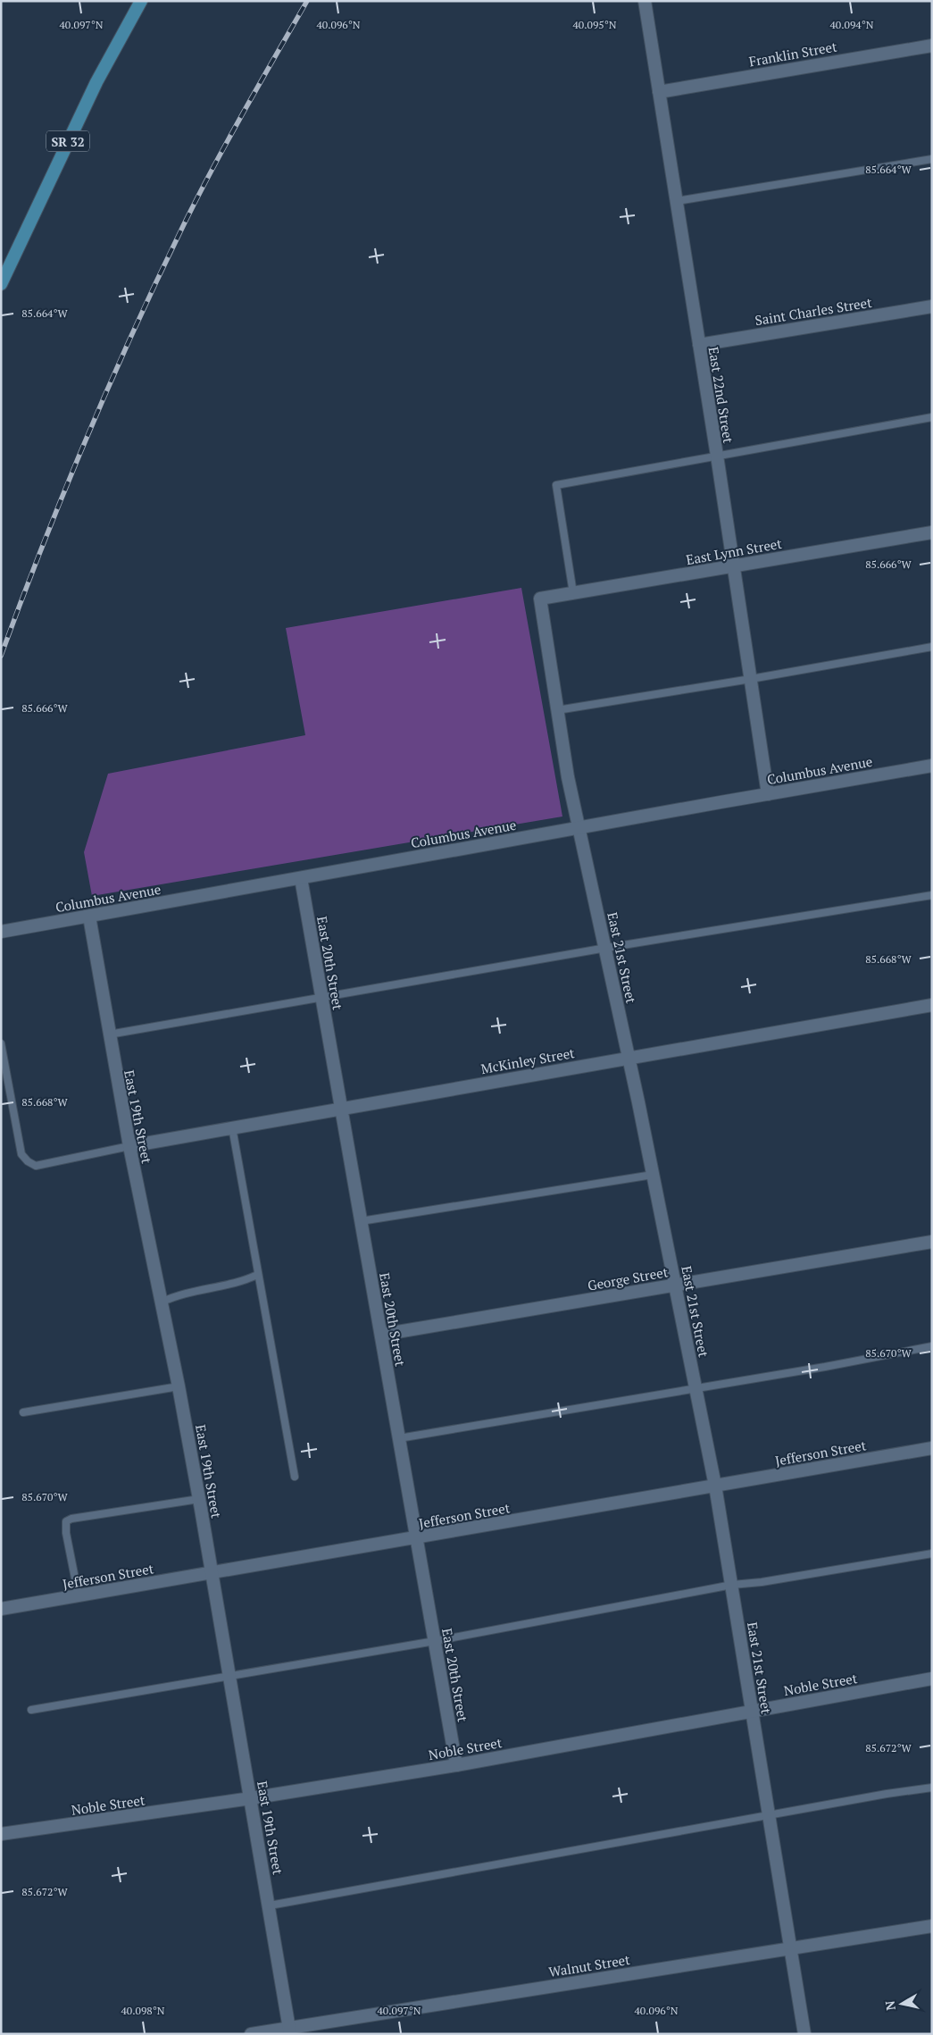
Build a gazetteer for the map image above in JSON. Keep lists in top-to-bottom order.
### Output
{
  "streets": {
    "main road": ["SR 32"],
    "street": [
      "Franklin Street",
      "Saint Charles Street",
      "East 22nd Street",
      "East Lynn Street",
      "Columbus Avenue",
      "East 21st Street",
      "East 20th Street",
      "McKinley Street",
      "East 19th Street",
      "George Street",
      "Jefferson Street",
      "Noble Street",
      "Walnut Street"
    ]
  },
  "crossings": [
    ["Franklin Street", "East 22nd Street"],
    ["Saint Charles Street", "East 22nd Street"],
    ["East 22nd Street", "East Lynn Street"],
    ["East 22nd Street", "Columbus Avenue"],
    ["East Lynn Street", "East 21st Street"],
    ["Columbus Avenue", "East 21st Street"],
    ["Columbus Avenue", "East 20th Street"],
    ["Columbus Avenue", "East 19th Street"],
    ["East 21st Street", "McKinley Street"],
    ["East 21st Street", "George Street"],
    ["East 21st Street", "Jefferson Street"],
    ["East 21st Street", "Noble Street"],
    ["East 21st Street", "Walnut Street"],
    ["East 20th Street", "McKinley Street"],
    ["East 20th Street", "George Street"],
    ["East 20th Street", "Jefferson Street"],
    ["East 20th Street", "Noble Street"],
    ["McKinley Street", "East 19th Street"],
    ["East 19th Street", "Jefferson Street"],
    ["East 19th Street", "Noble Street"],
    ["East 19th Street", "Walnut Street"]
  ],
  "north": "left",
  "coordinates": [
    "40.094°N",
    "40.097°N",
    "40.096°N",
    "40.095°N",
    "85.664°W",
    "85.666°W",
    "85.668°W",
    "85.670°W",
    "85.672°W",
    "40.098°N"
  ]
}
